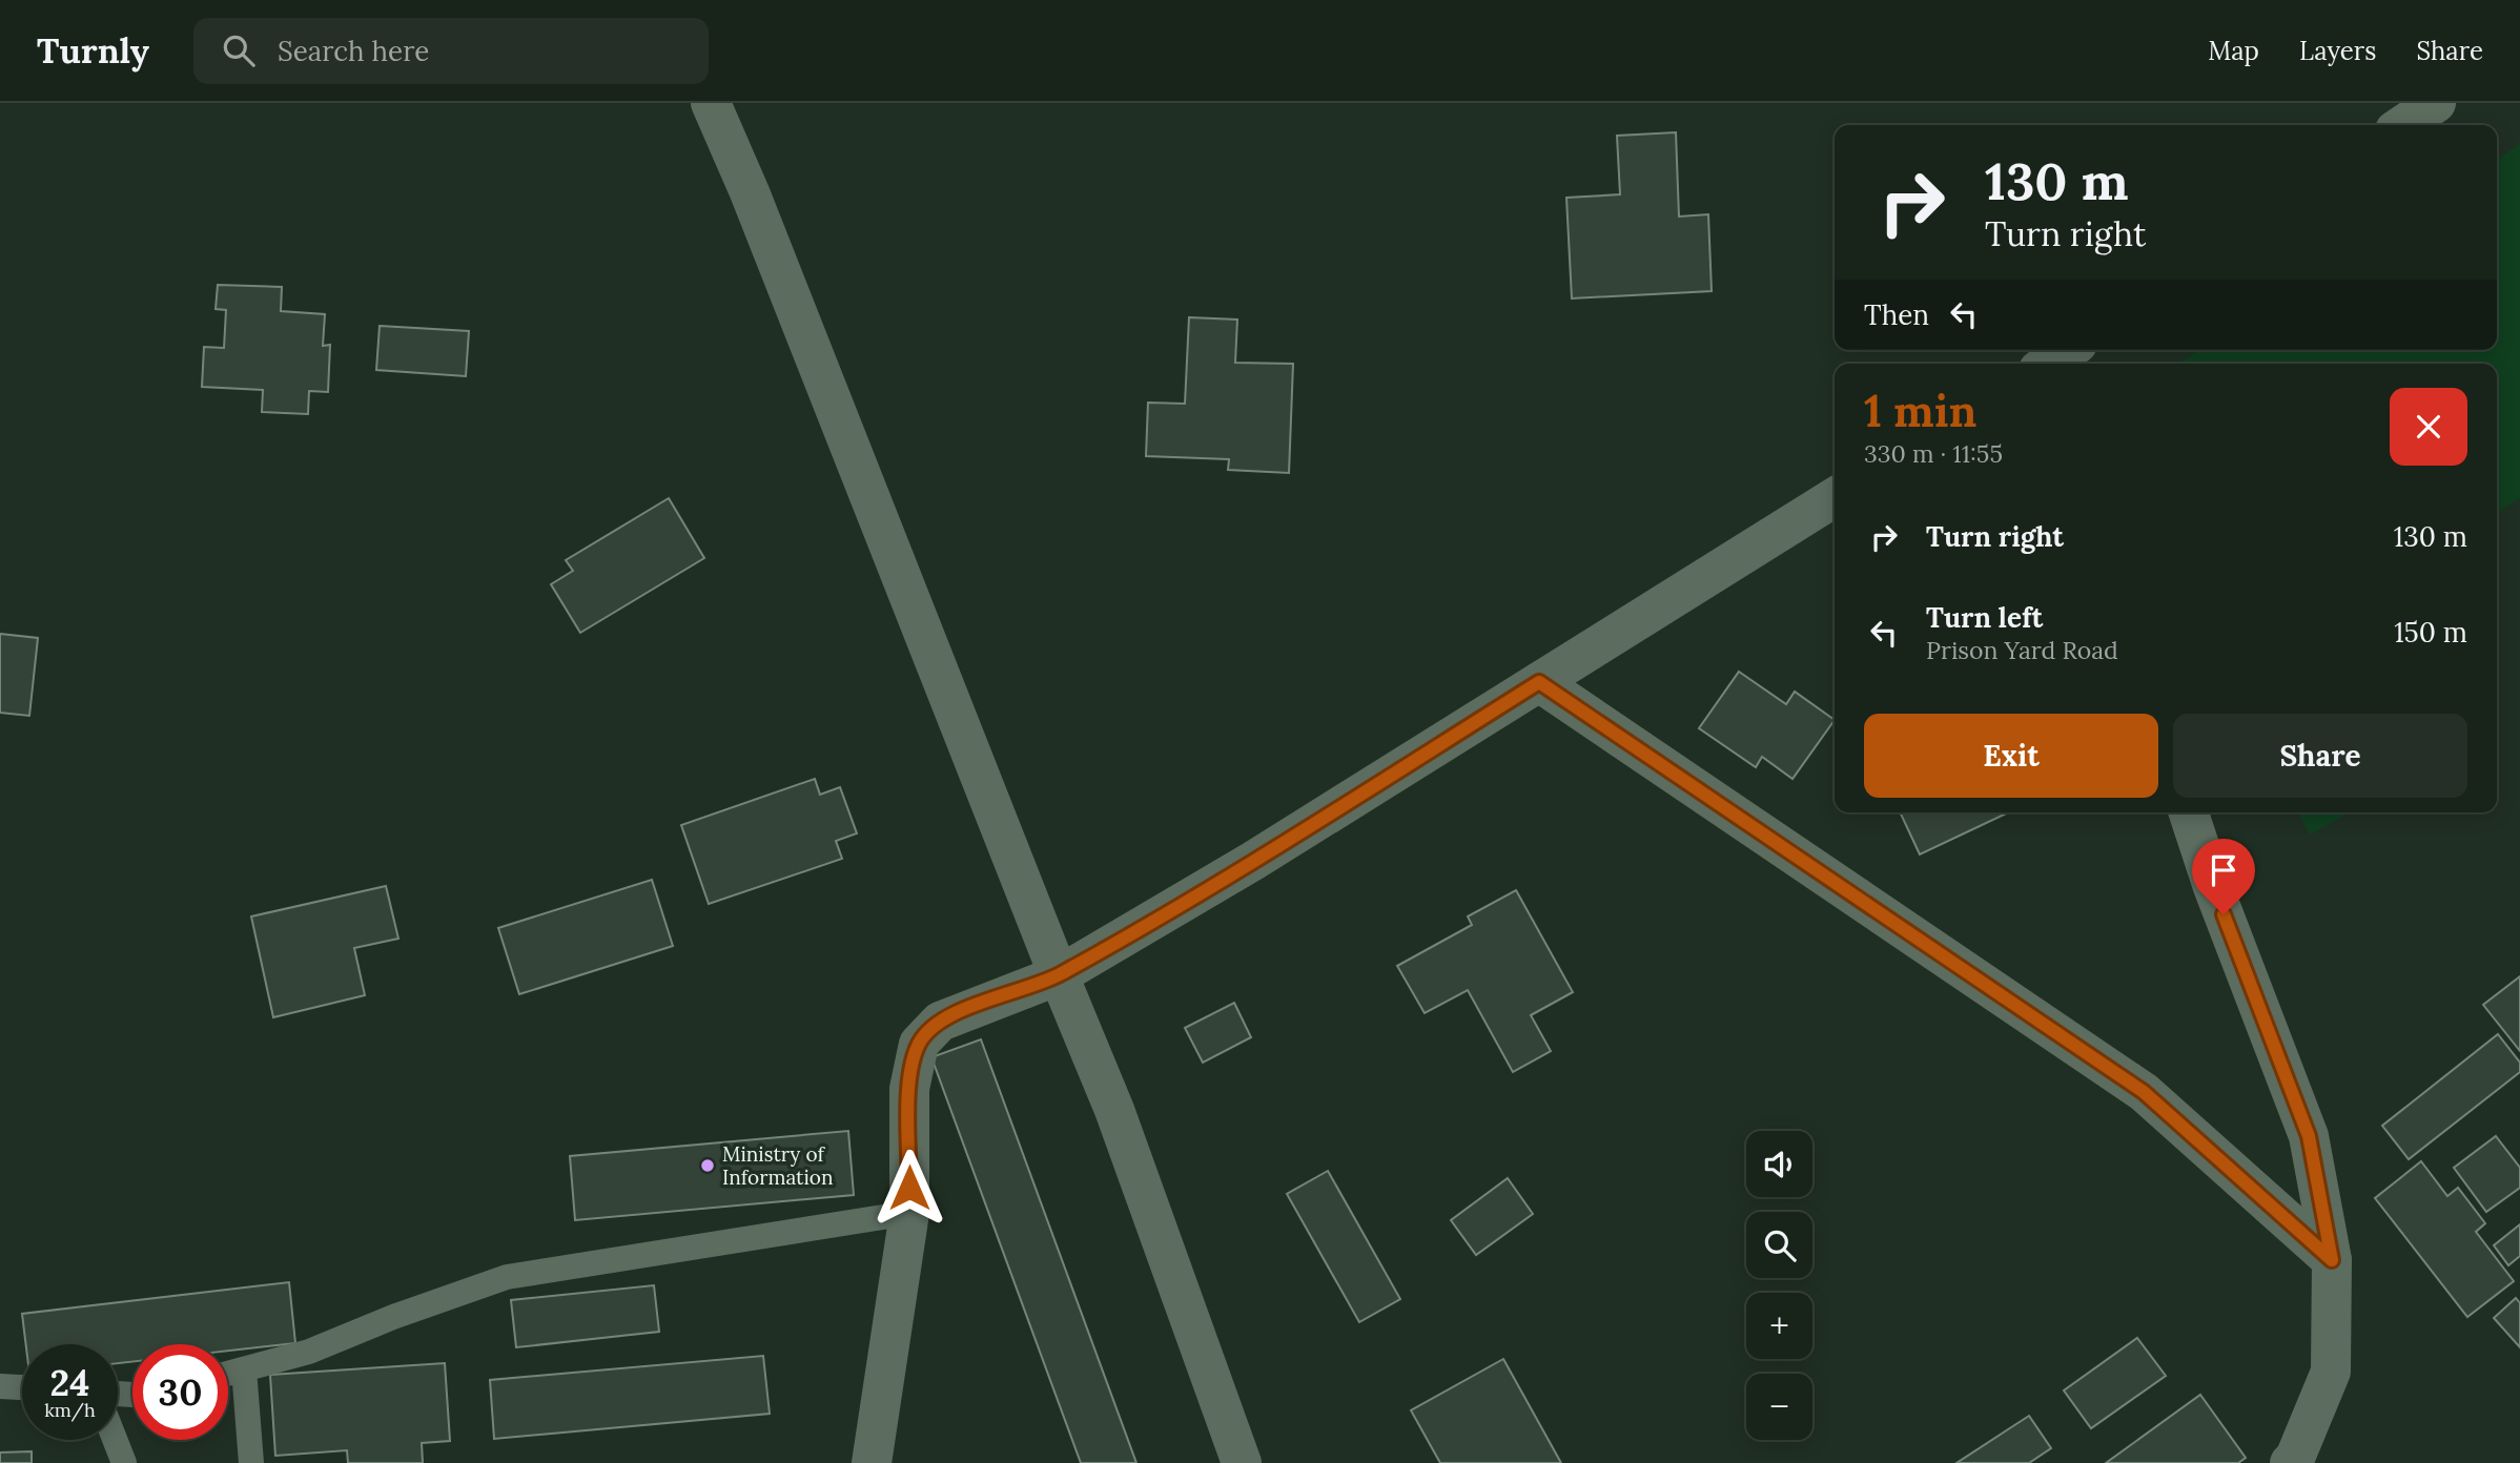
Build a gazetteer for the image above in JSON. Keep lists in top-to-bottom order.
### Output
{
  "places": ["Ministry of Information"],
  "page": {
    "header": "Turnly",
    "search": "Search here",
    "nav": ["Map", "Layers", "Share"],
    "turn": ["130 m", "Turn right"],
    "then": "Then",
    "heading": ["1 min", "330 m · 11:55"],
    "list": [
      {
        "name": "Turn right",
        "value": "130 m"
      },
      {
        "name": "Turn left",
        "note": "Prison Yard Road",
        "value": "150 m"
      }
    ],
    "buttons": ["Exit", "Share"],
    "map_buttons": ["+", "−"],
    "speed": "24 km/h",
    "limit": "30"
  }
}
